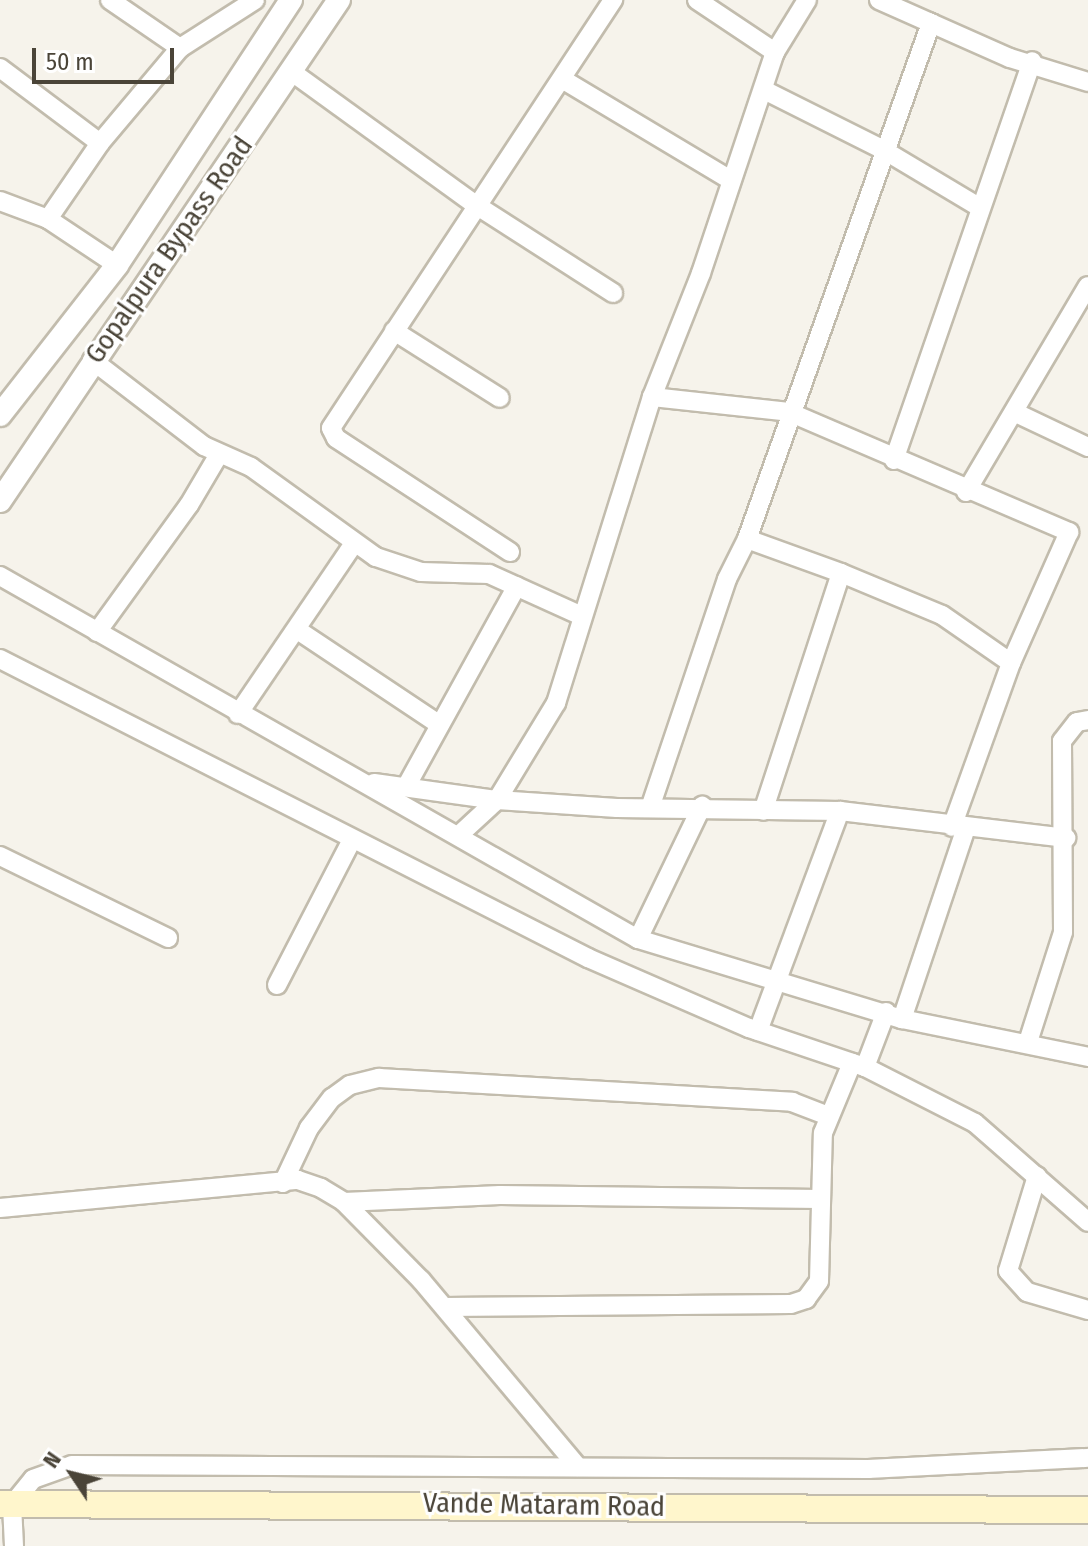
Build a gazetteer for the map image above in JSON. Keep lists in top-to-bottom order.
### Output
{
  "streets": {
    "main road": ["Vande Mataram Road"],
    "street": ["Gopalpura Bypass Road"]
  },
  "scale_bar": "50 m",
  "north": "top left"
}
